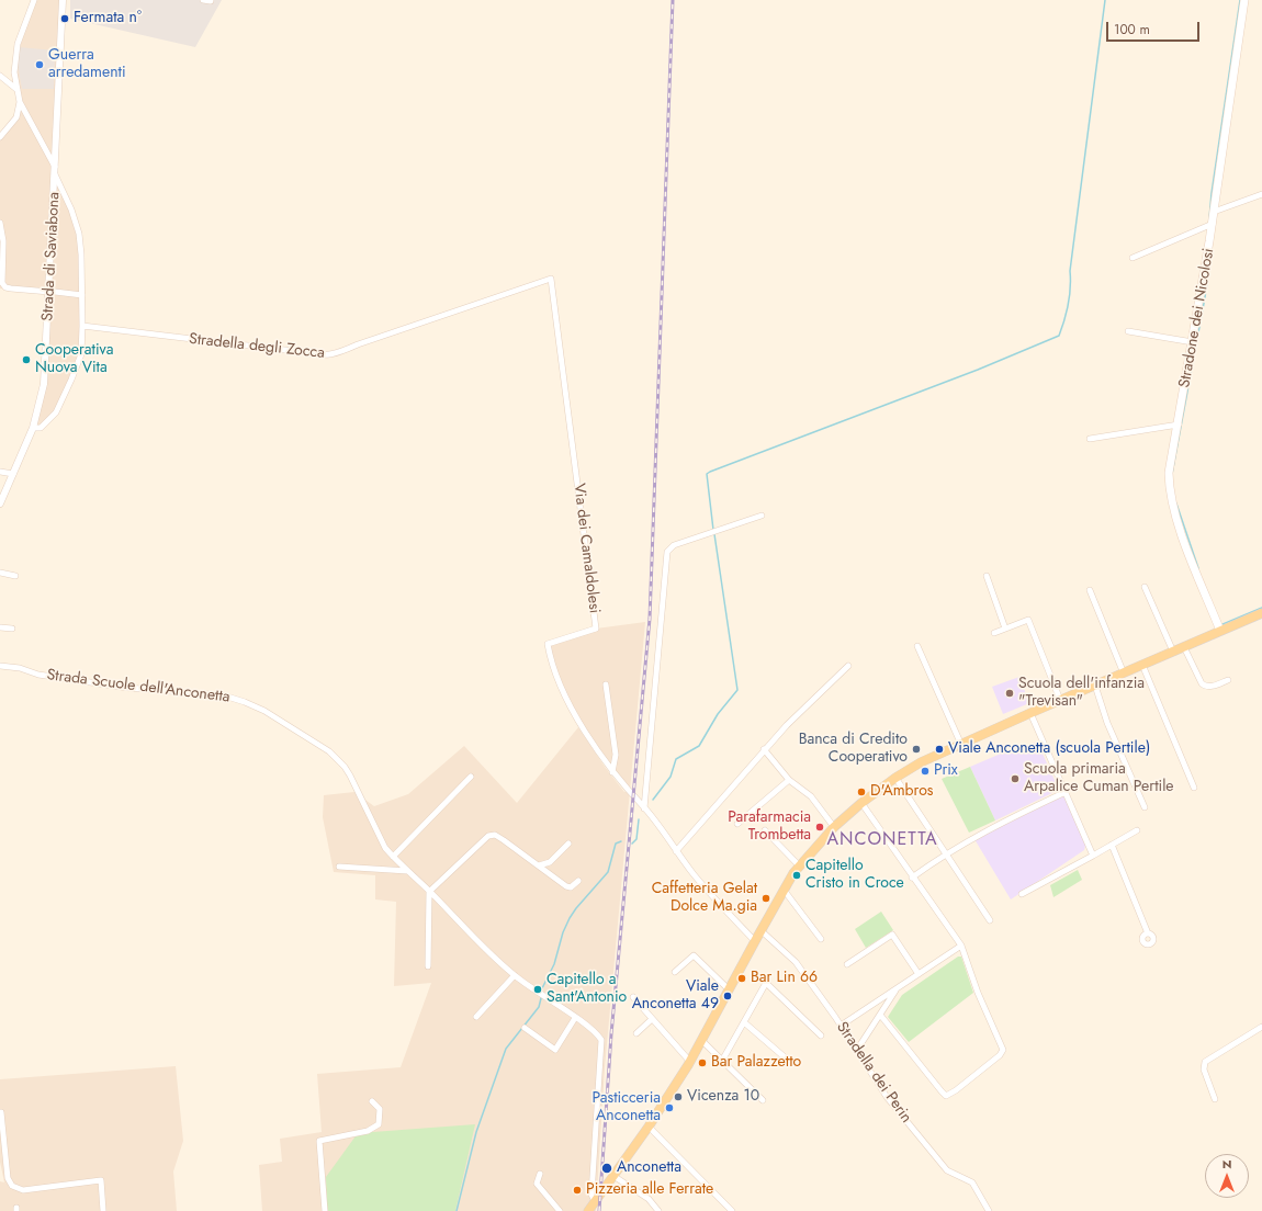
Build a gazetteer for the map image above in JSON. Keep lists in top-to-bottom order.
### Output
{
  "streets": {
    "main road": ["Stradone dei Nicolosi"],
    "street": [
      "Strada di Saviabona",
      "Stradella degli Zocca",
      "Via dei Camaldolesi",
      "Strada Scuole dell'Anconetta",
      "Stradella dei Perin"
    ]
  },
  "crossings": [
    ["Stradella degli Zocca", "Via dei Camaldolesi"]
  ],
  "districts": ["ANCONETTA"],
  "places": [
    "Fermata n°",
    "Guerra arredamenti",
    "Cooperativa Nuova Vita",
    "Scuola dell'infanzia \"Trevisan\"",
    "Banca di Credito Cooperativo",
    "Viale Anconetta (scuola Pertile)",
    "Prix",
    "Scuola primaria Arpalice Cuman Pertile",
    "D'Ambros",
    "Parafarmacia Trombetta",
    "Capitello Cristo in Croce",
    "Caffetteria Gelat Dolce Ma.gia",
    "Bar Lin 66",
    "Capitello a Sant'Antonio",
    "Viale Anconetta 49",
    "Bar Palazzetto",
    "Vicenza 10",
    "Pasticceria Anconetta",
    "Anconetta",
    "Pizzeria alle Ferrate"
  ],
  "scale_bar": "100 m",
  "north": "top"
}
